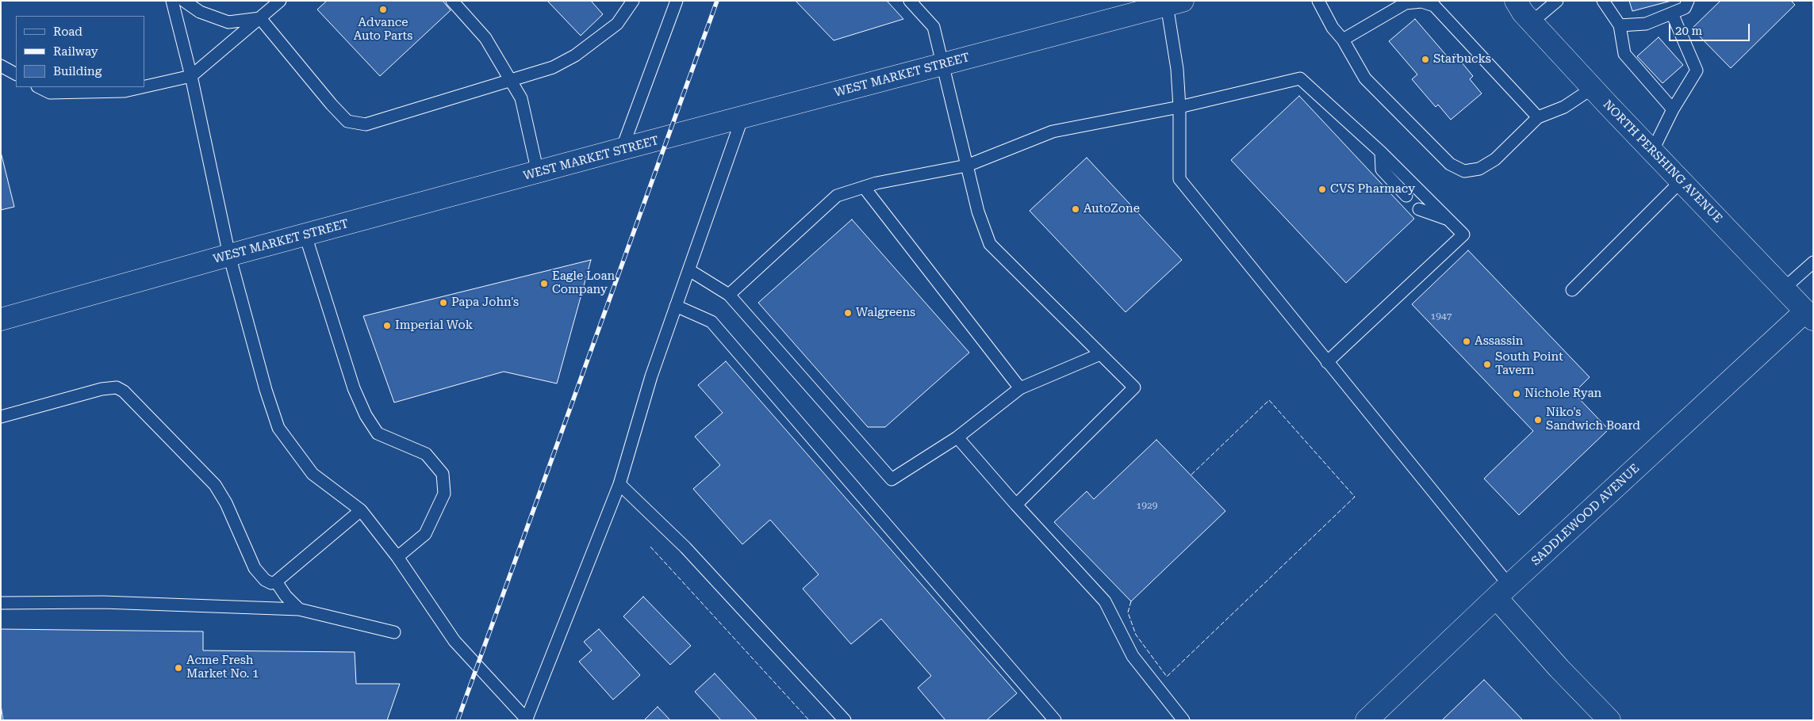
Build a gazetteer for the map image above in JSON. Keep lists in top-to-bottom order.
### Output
{
  "streets": {
    "main road": ["WEST MARKET STREET", "NORTH PERSHING AVENUE", "SADDLEWOOD AVENUE"]
  },
  "crossings": [
    ["NORTH PERSHING AVENUE", "SADDLEWOOD AVENUE"]
  ],
  "places": [
    "Advance Auto Parts",
    "Starbucks",
    "CVS Pharmacy",
    "AutoZone",
    "Eagle Loan Company",
    "Papa John's",
    "Walgreens",
    "Imperial Wok",
    "Assassin",
    "South Point Tavern",
    "Nichole Ryan",
    "Niko's Sandwich Board",
    "Acme Fresh Market No. 1"
  ],
  "house_numbers": ["1947", "1929"],
  "legend": ["Road", "Railway", "Building"],
  "scale_bar": "20 m"
}
